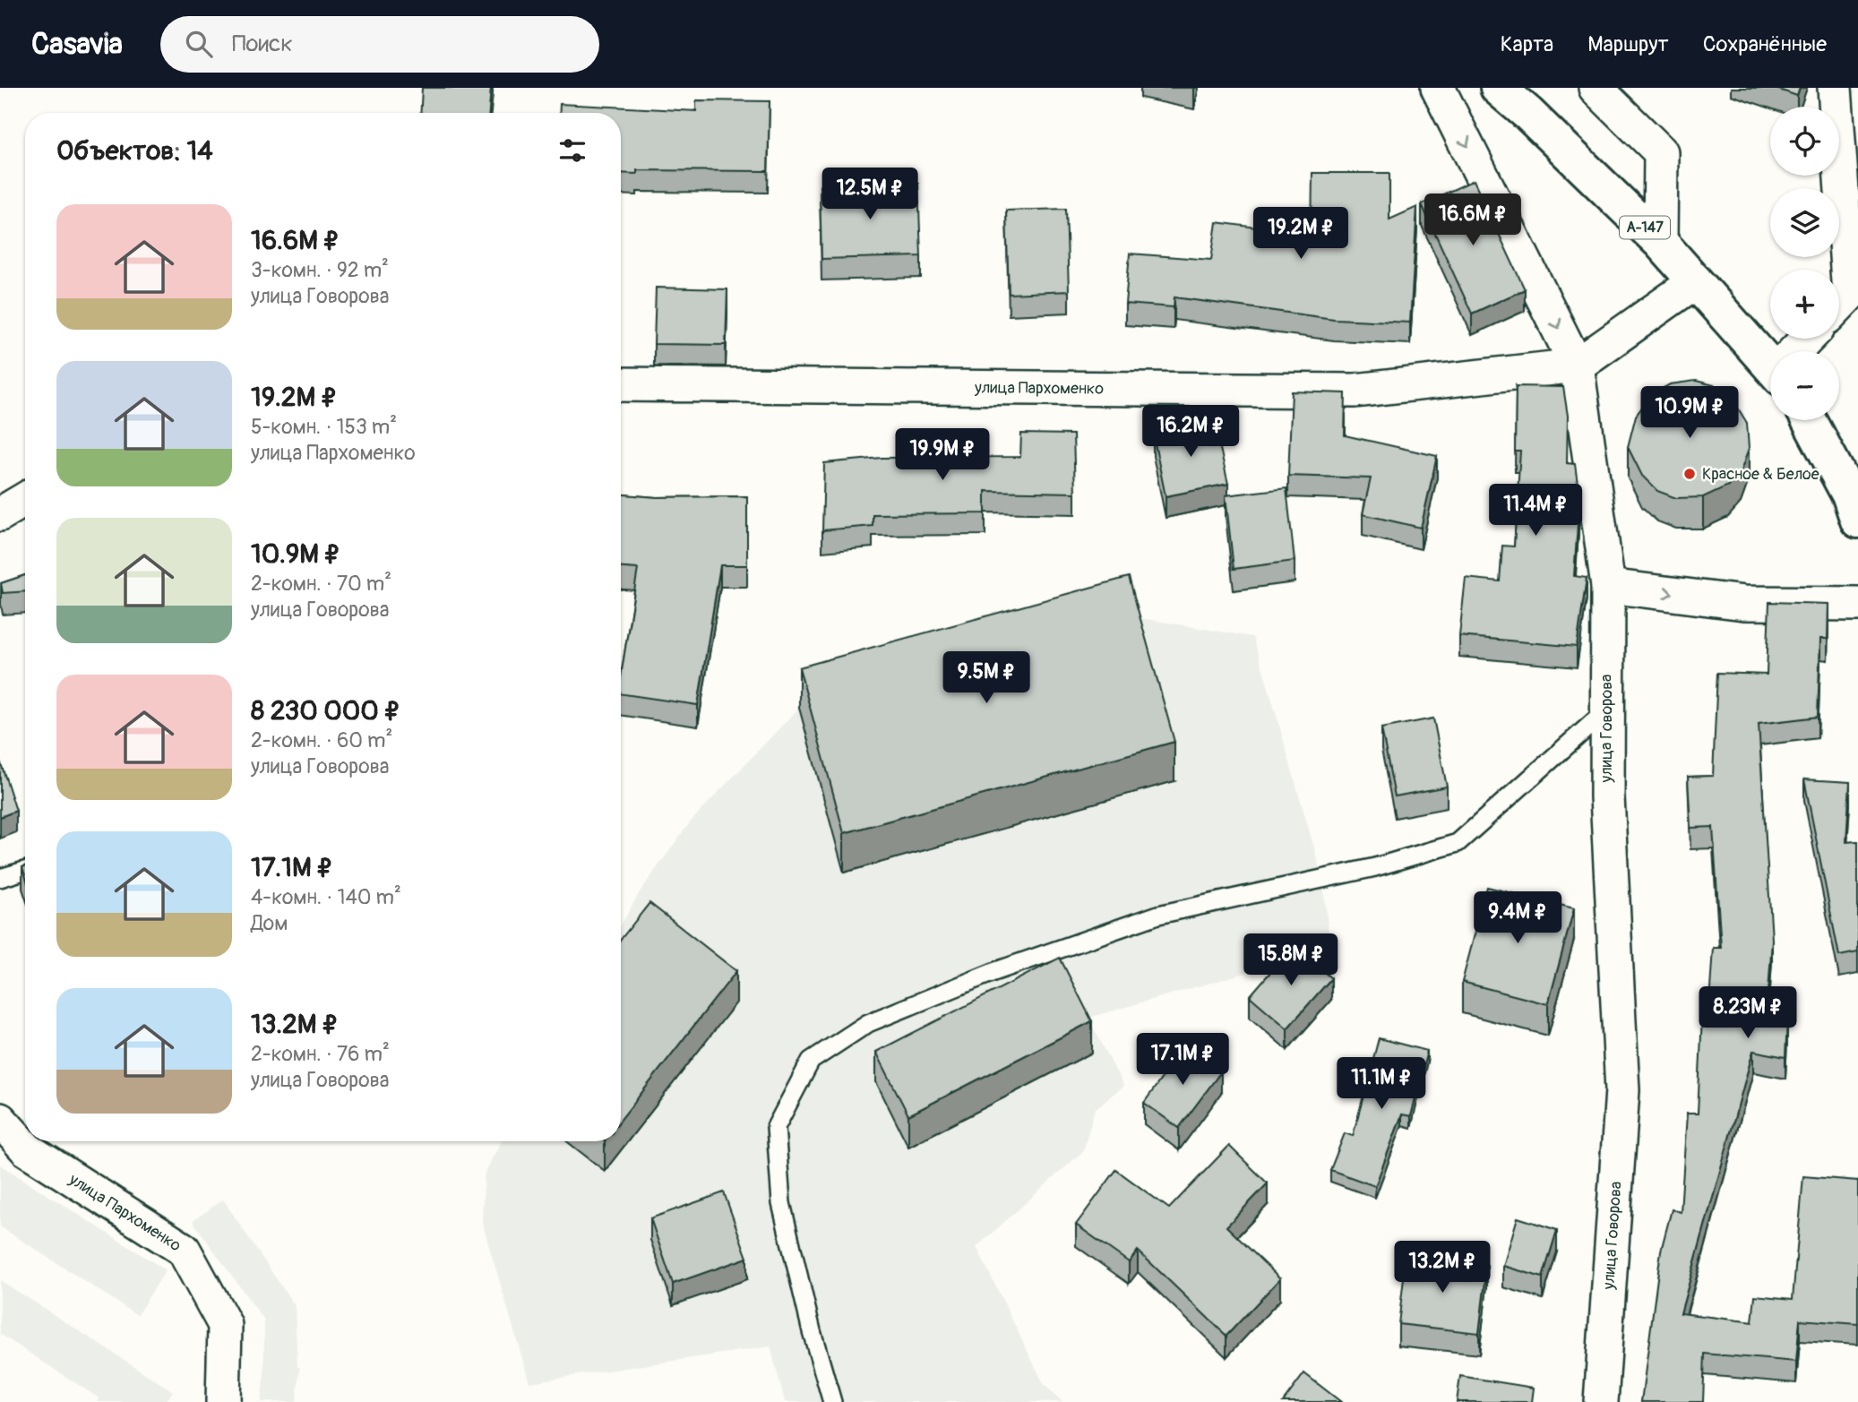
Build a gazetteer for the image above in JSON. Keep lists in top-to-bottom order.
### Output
{
  "streets": {
    "highway": ["А-147"],
    "street": ["улица Пархоменко", "улица Говорова"]
  },
  "crossings": [
    ["улица Пархоменко", "улица Говорова"]
  ],
  "places": ["Красное & Белое"],
  "page": {
    "header": "Casavia",
    "search": "Поиск",
    "nav": ["Карта", "Маршрут", "Сохранённые"],
    "map_buttons": ["+", "−"],
    "heading": "Объектов: 14",
    "price": [
      "12.5M ₽",
      "16.6M ₽",
      "19.2M ₽",
      "10.9M ₽",
      "16.2M ₽",
      "19.9M ₽",
      "11.4M ₽",
      "9.5M ₽",
      "9.4M ₽",
      "15.8M ₽",
      "8.23M ₽",
      "17.1M ₽",
      "11.1M ₽",
      "13.2M ₽"
    ],
    "list": [
      {
        "name": "16.6M ₽",
        "note": "3-комн. · 92 m² · улица Говорова"
      },
      {
        "name": "19.2M ₽",
        "note": "5-комн. · 153 m² · улица Пархоменко"
      },
      {
        "name": "10.9M ₽",
        "note": "2-комн. · 70 m² · улица Говорова"
      },
      {
        "name": "8 230 000 ₽",
        "note": "2-комн. · 60 m² · улица Говорова"
      },
      {
        "name": "17.1M ₽",
        "note": "4-комн. · 140 m² · Дом"
      },
      {
        "name": "13.2M ₽",
        "note": "2-комн. · 76 m² · улица Говорова"
      }
    ]
  }
}
